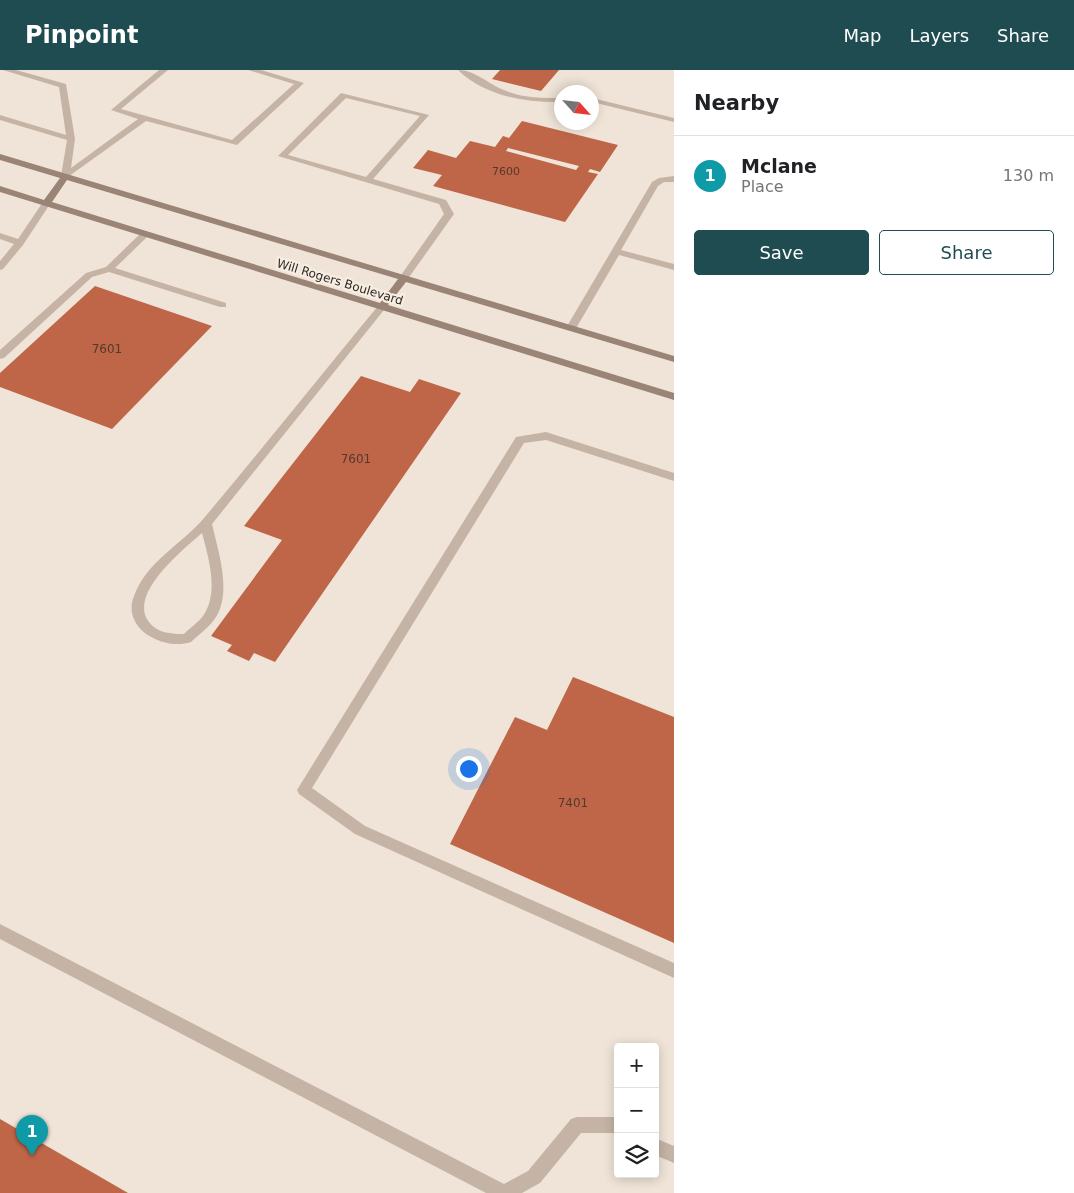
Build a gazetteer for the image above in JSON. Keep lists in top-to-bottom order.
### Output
{
  "streets": {
    "main road": ["Will Rogers Boulevard"]
  },
  "house_numbers": [
    "7600",
    "7601",
    "7601",
    "7401"
  ],
  "north": "bottom right",
  "page": {
    "header": "Pinpoint",
    "nav": ["Map", "Layers", "Share"],
    "heading": "Nearby",
    "list": [
      {
        "mark": "1",
        "name": "Mclane",
        "note": "Place",
        "value": "130 m"
      }
    ],
    "buttons": ["Save", "Share"],
    "map_buttons": ["+", "−"],
    "pins": "1"
  }
}
